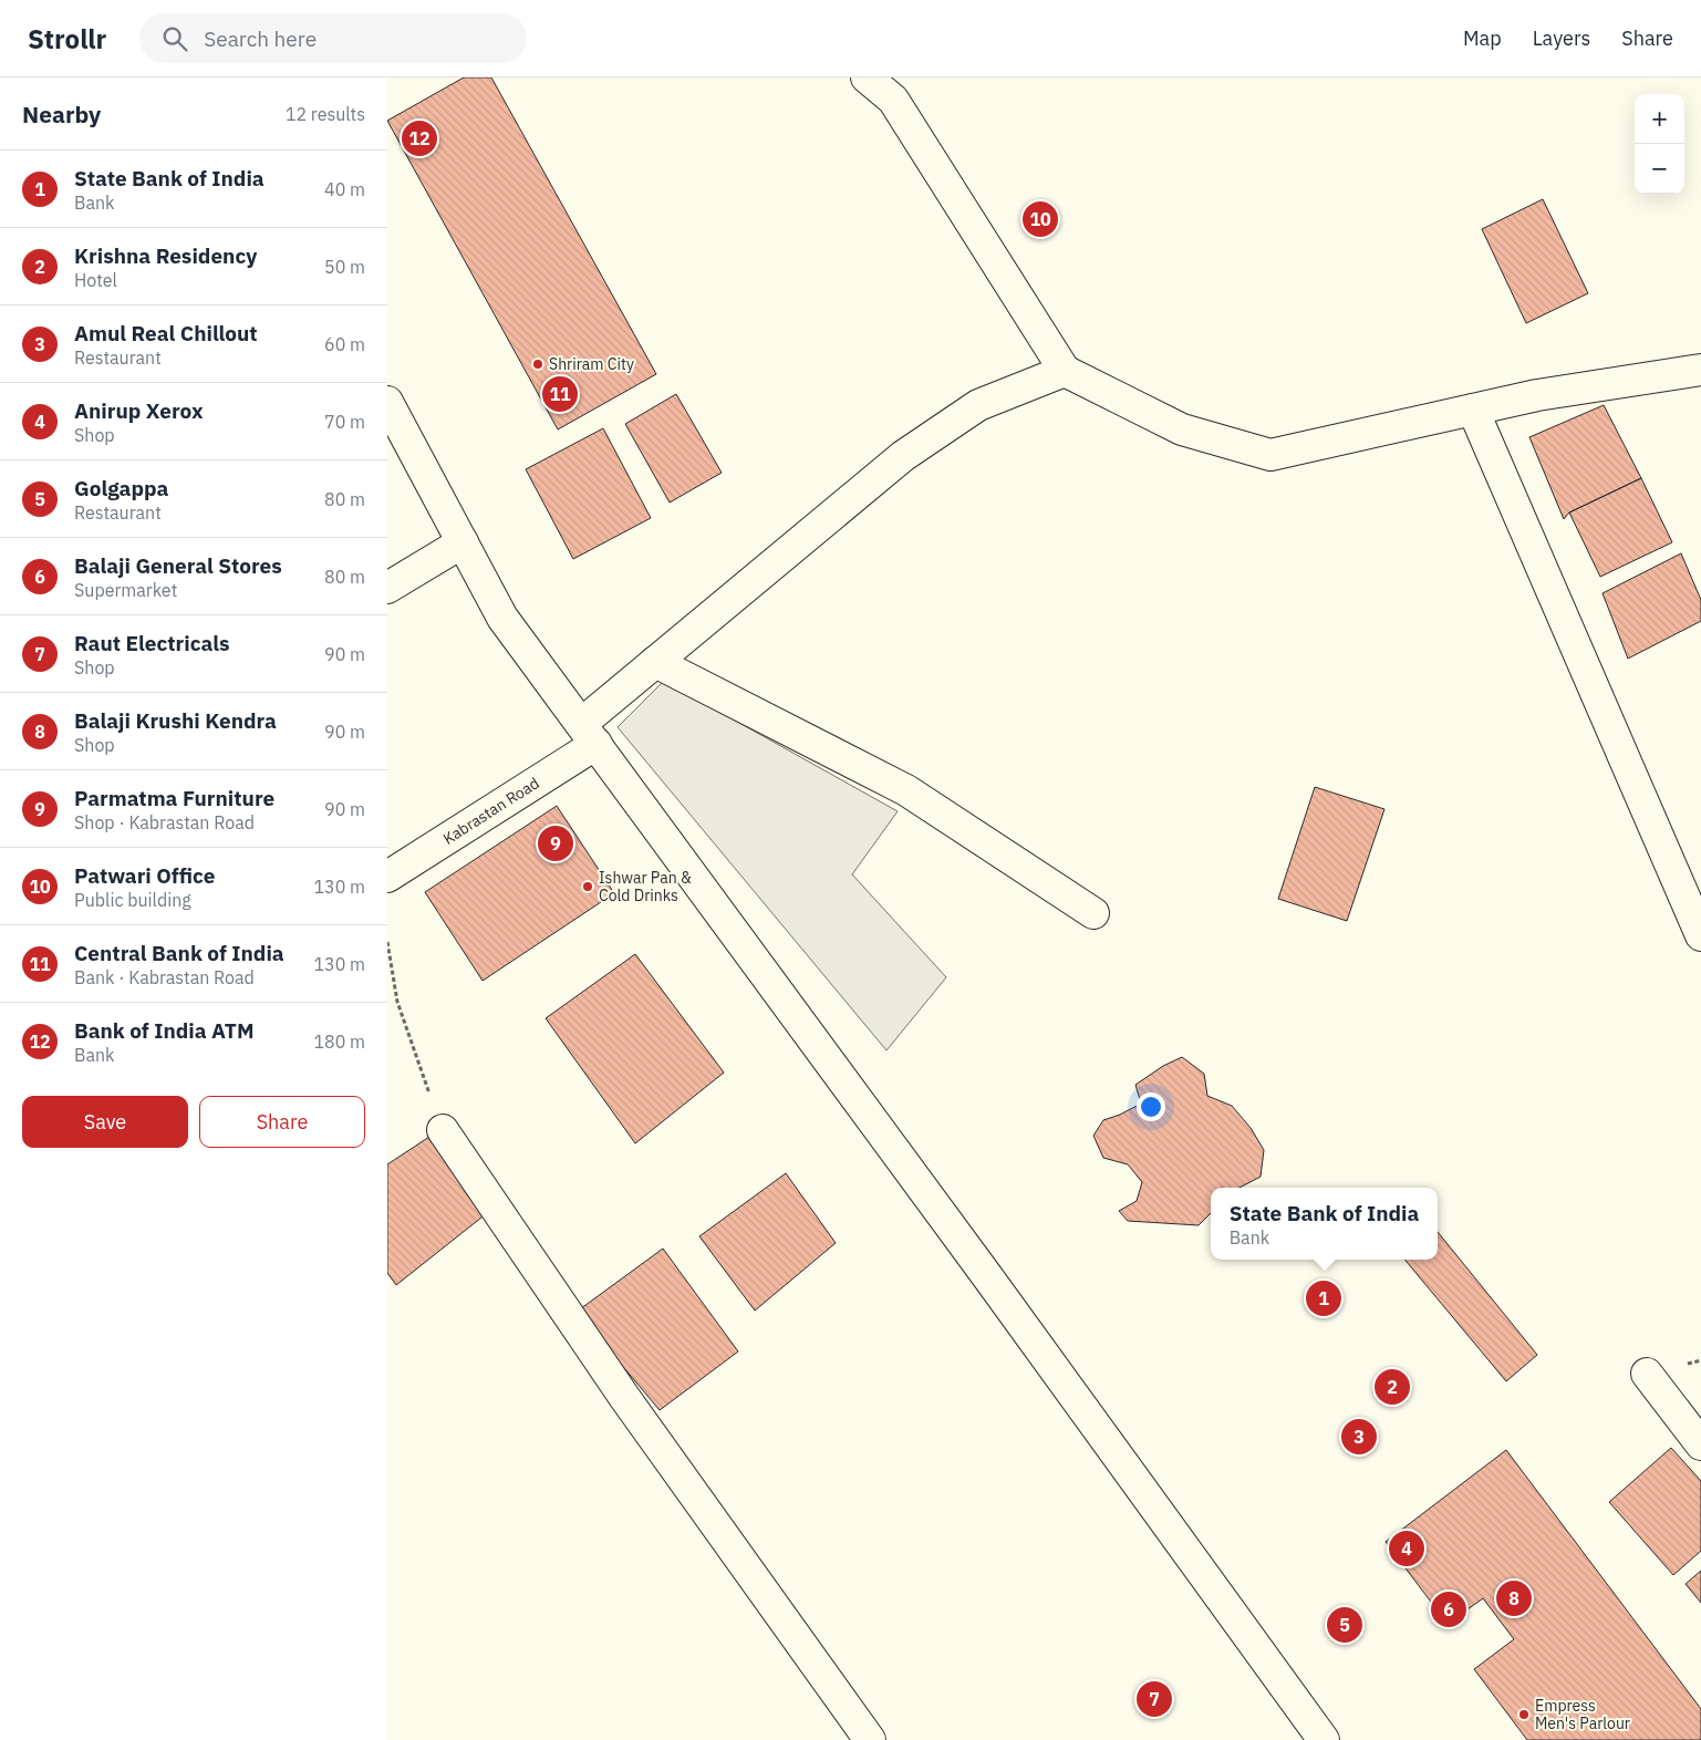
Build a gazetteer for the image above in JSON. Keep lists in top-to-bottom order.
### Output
{
  "streets": {
    "main road": ["Kabrastan Road"]
  },
  "places": ["Shriram City", "Ishwar Pan & Cold Drinks", "Empress Men's Parlour"],
  "page": {
    "header": "Strollr",
    "search": "Search here",
    "nav": ["Map", "Layers", "Share"],
    "heading": ["Nearby", "12 results"],
    "map_buttons": ["+", "−"],
    "pins": [
      "12",
      "10",
      "11",
      "9",
      "1",
      "2",
      "3",
      "4",
      "8",
      "6",
      "5",
      "7"
    ],
    "list": [
      {
        "mark": "1",
        "name": "State Bank of India",
        "note": "Bank",
        "value": "40 m"
      },
      {
        "mark": "2",
        "name": "Krishna Residency",
        "note": "Hotel",
        "value": "50 m"
      },
      {
        "mark": "3",
        "name": "Amul Real Chillout",
        "note": "Restaurant",
        "value": "60 m"
      },
      {
        "mark": "4",
        "name": "Anirup Xerox",
        "note": "Shop",
        "value": "70 m"
      },
      {
        "mark": "5",
        "name": "Golgappa",
        "note": "Restaurant",
        "value": "80 m"
      },
      {
        "mark": "6",
        "name": "Balaji General Stores",
        "note": "Supermarket",
        "value": "80 m"
      },
      {
        "mark": "7",
        "name": "Raut Electricals",
        "note": "Shop",
        "value": "90 m"
      },
      {
        "mark": "8",
        "name": "Balaji Krushi Kendra",
        "note": "Shop",
        "value": "90 m"
      },
      {
        "mark": "9",
        "name": "Parmatma Furniture",
        "note": "Shop · Kabrastan Road",
        "value": "90 m"
      },
      {
        "mark": "10",
        "name": "Patwari Office",
        "note": "Public building",
        "value": "130 m"
      },
      {
        "mark": "11",
        "name": "Central Bank of India",
        "note": "Bank · Kabrastan Road",
        "value": "130 m"
      },
      {
        "mark": "12",
        "name": "Bank of India ATM",
        "note": "Bank",
        "value": "180 m"
      }
    ],
    "buttons": ["Save", "Share"],
    "popup": ["State Bank of India", "Bank"]
  }
}
